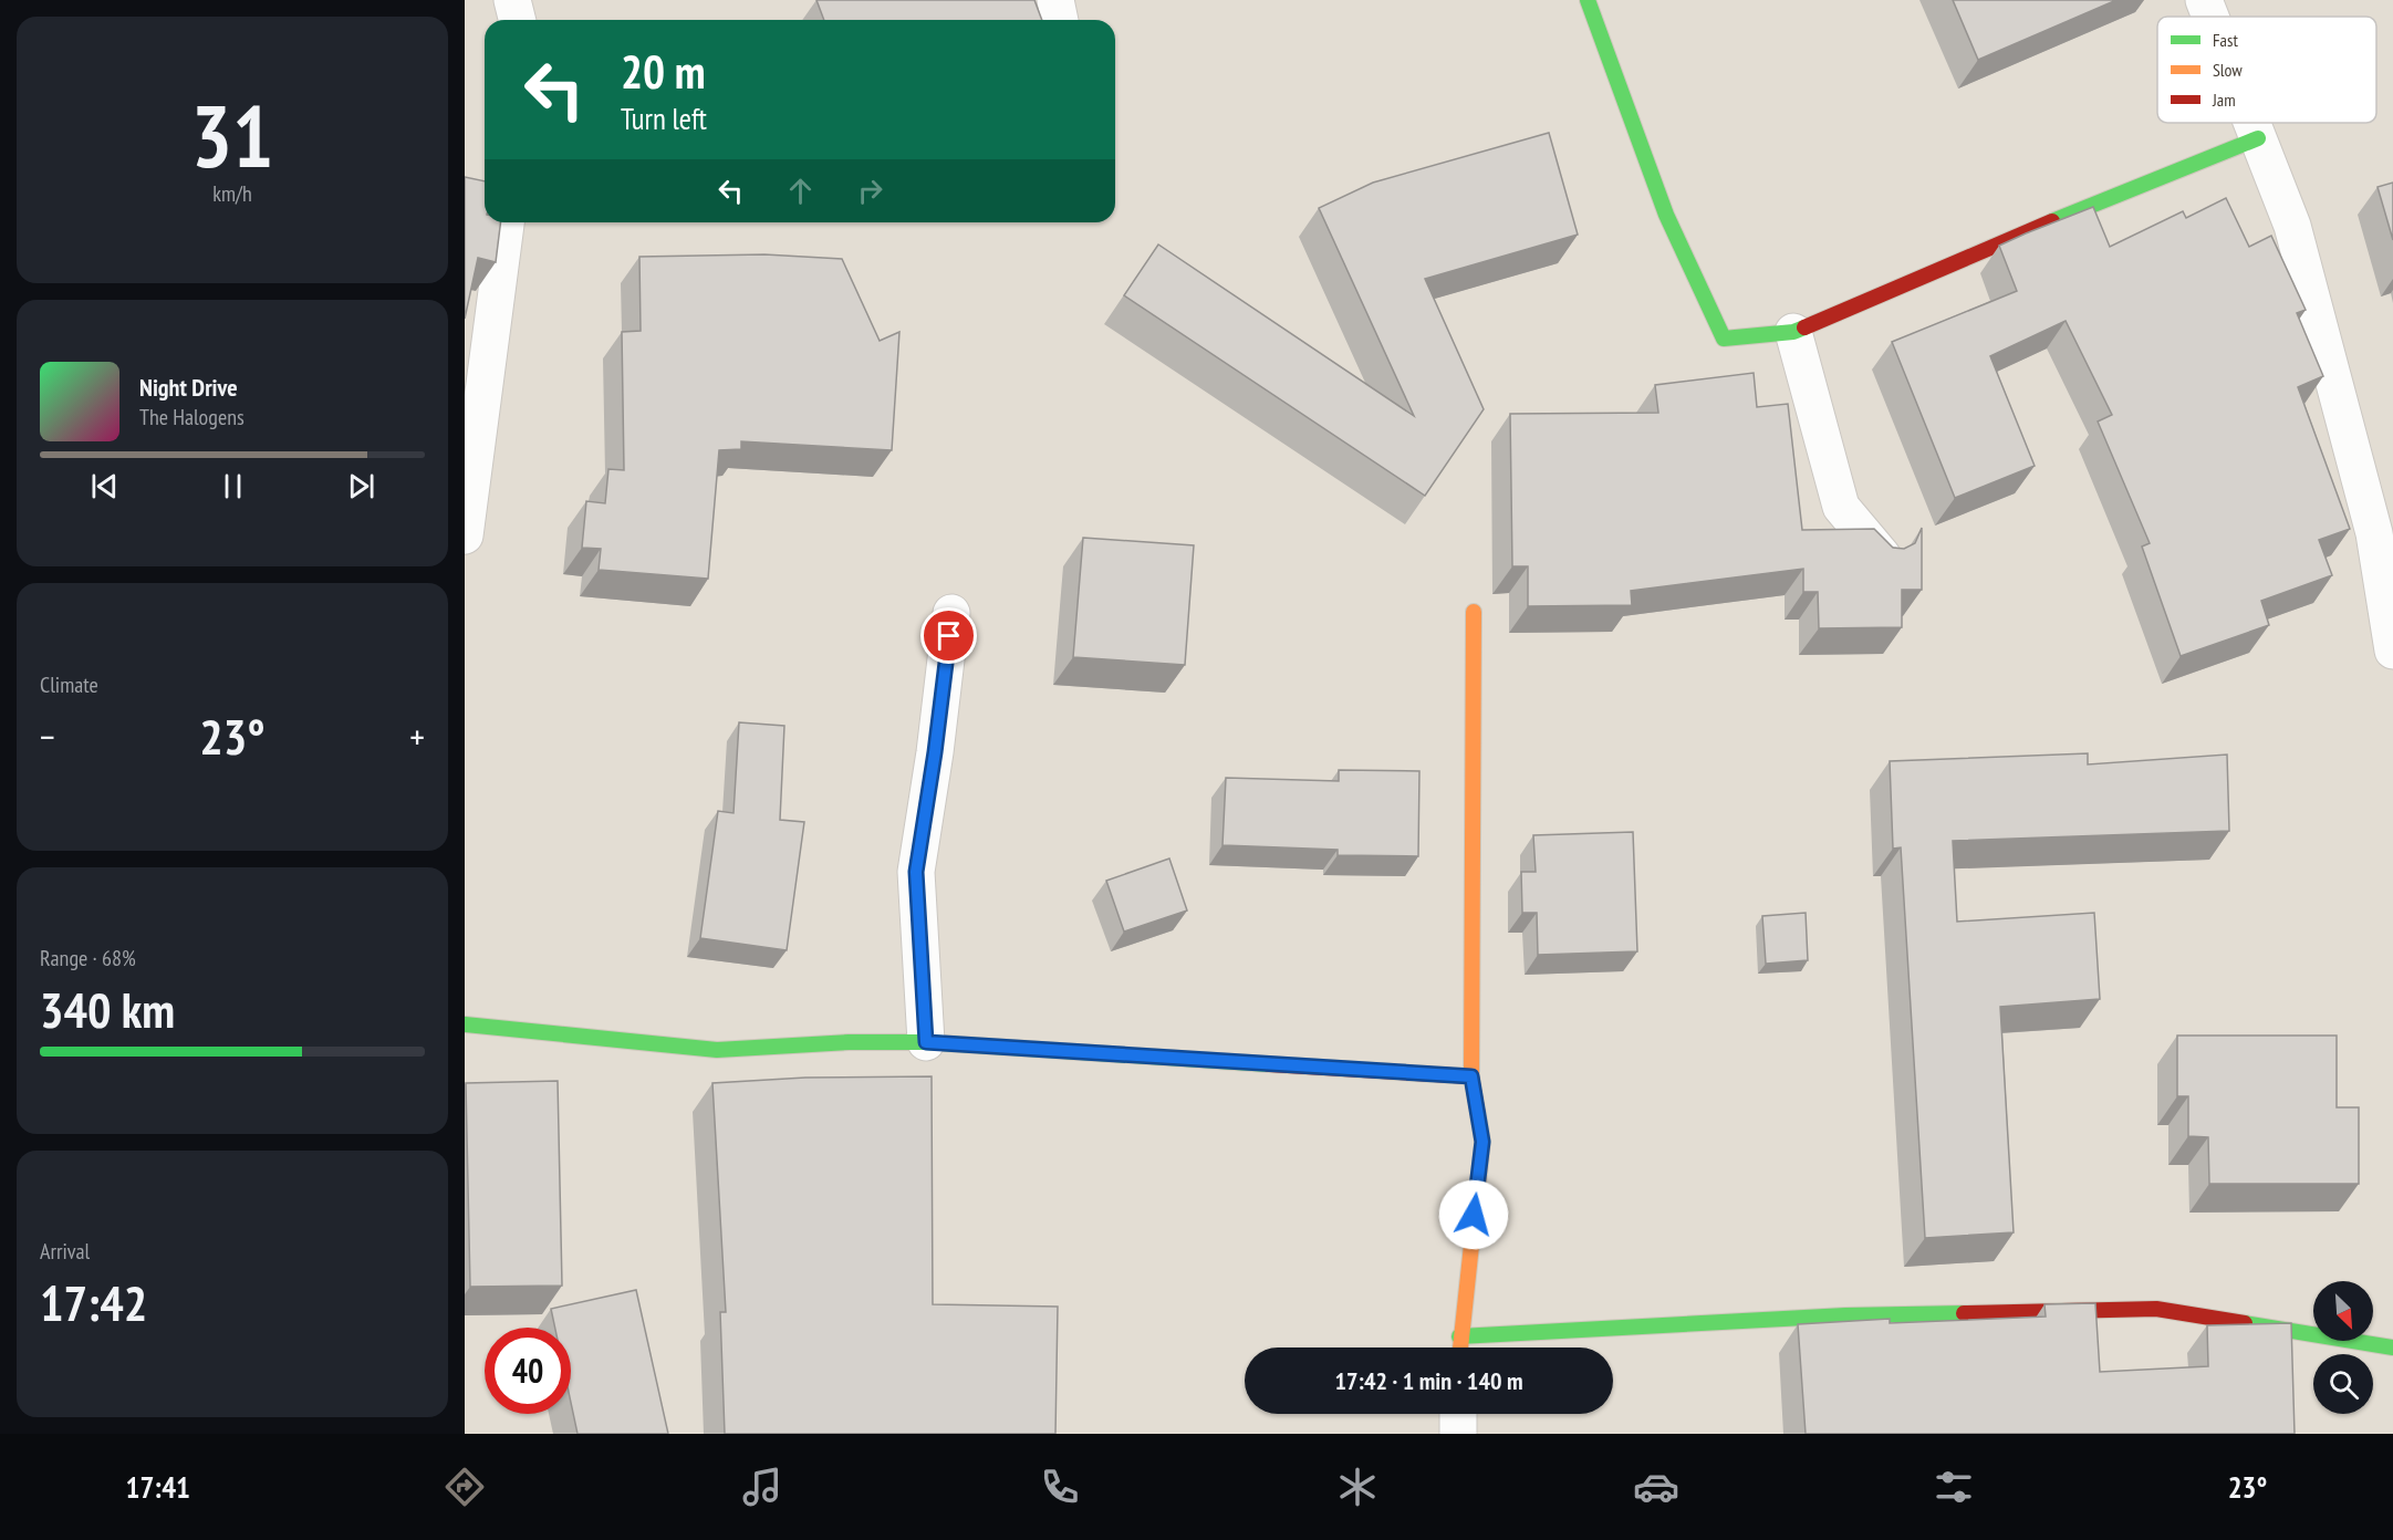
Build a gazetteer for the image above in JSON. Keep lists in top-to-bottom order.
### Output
{
  "legend": ["Fast", "Slow", "Jam"],
  "north": "bottom right",
  "page": {
    "tile": [
      ["31", "km/h"],
      "Climate",
      ["Range · 68%", "340 km"],
      ["Arrival", "17:42"]
    ],
    "turn": ["20 m", "Turn left"],
    "song": ["Night Drive", "The Halogens"],
    "heat": ["−", "23°", "+"],
    "limit": "40",
    "trip": "17:42 · 1 min · 140 m",
    "tabs": ["17:41", "23°"]
  }
}
